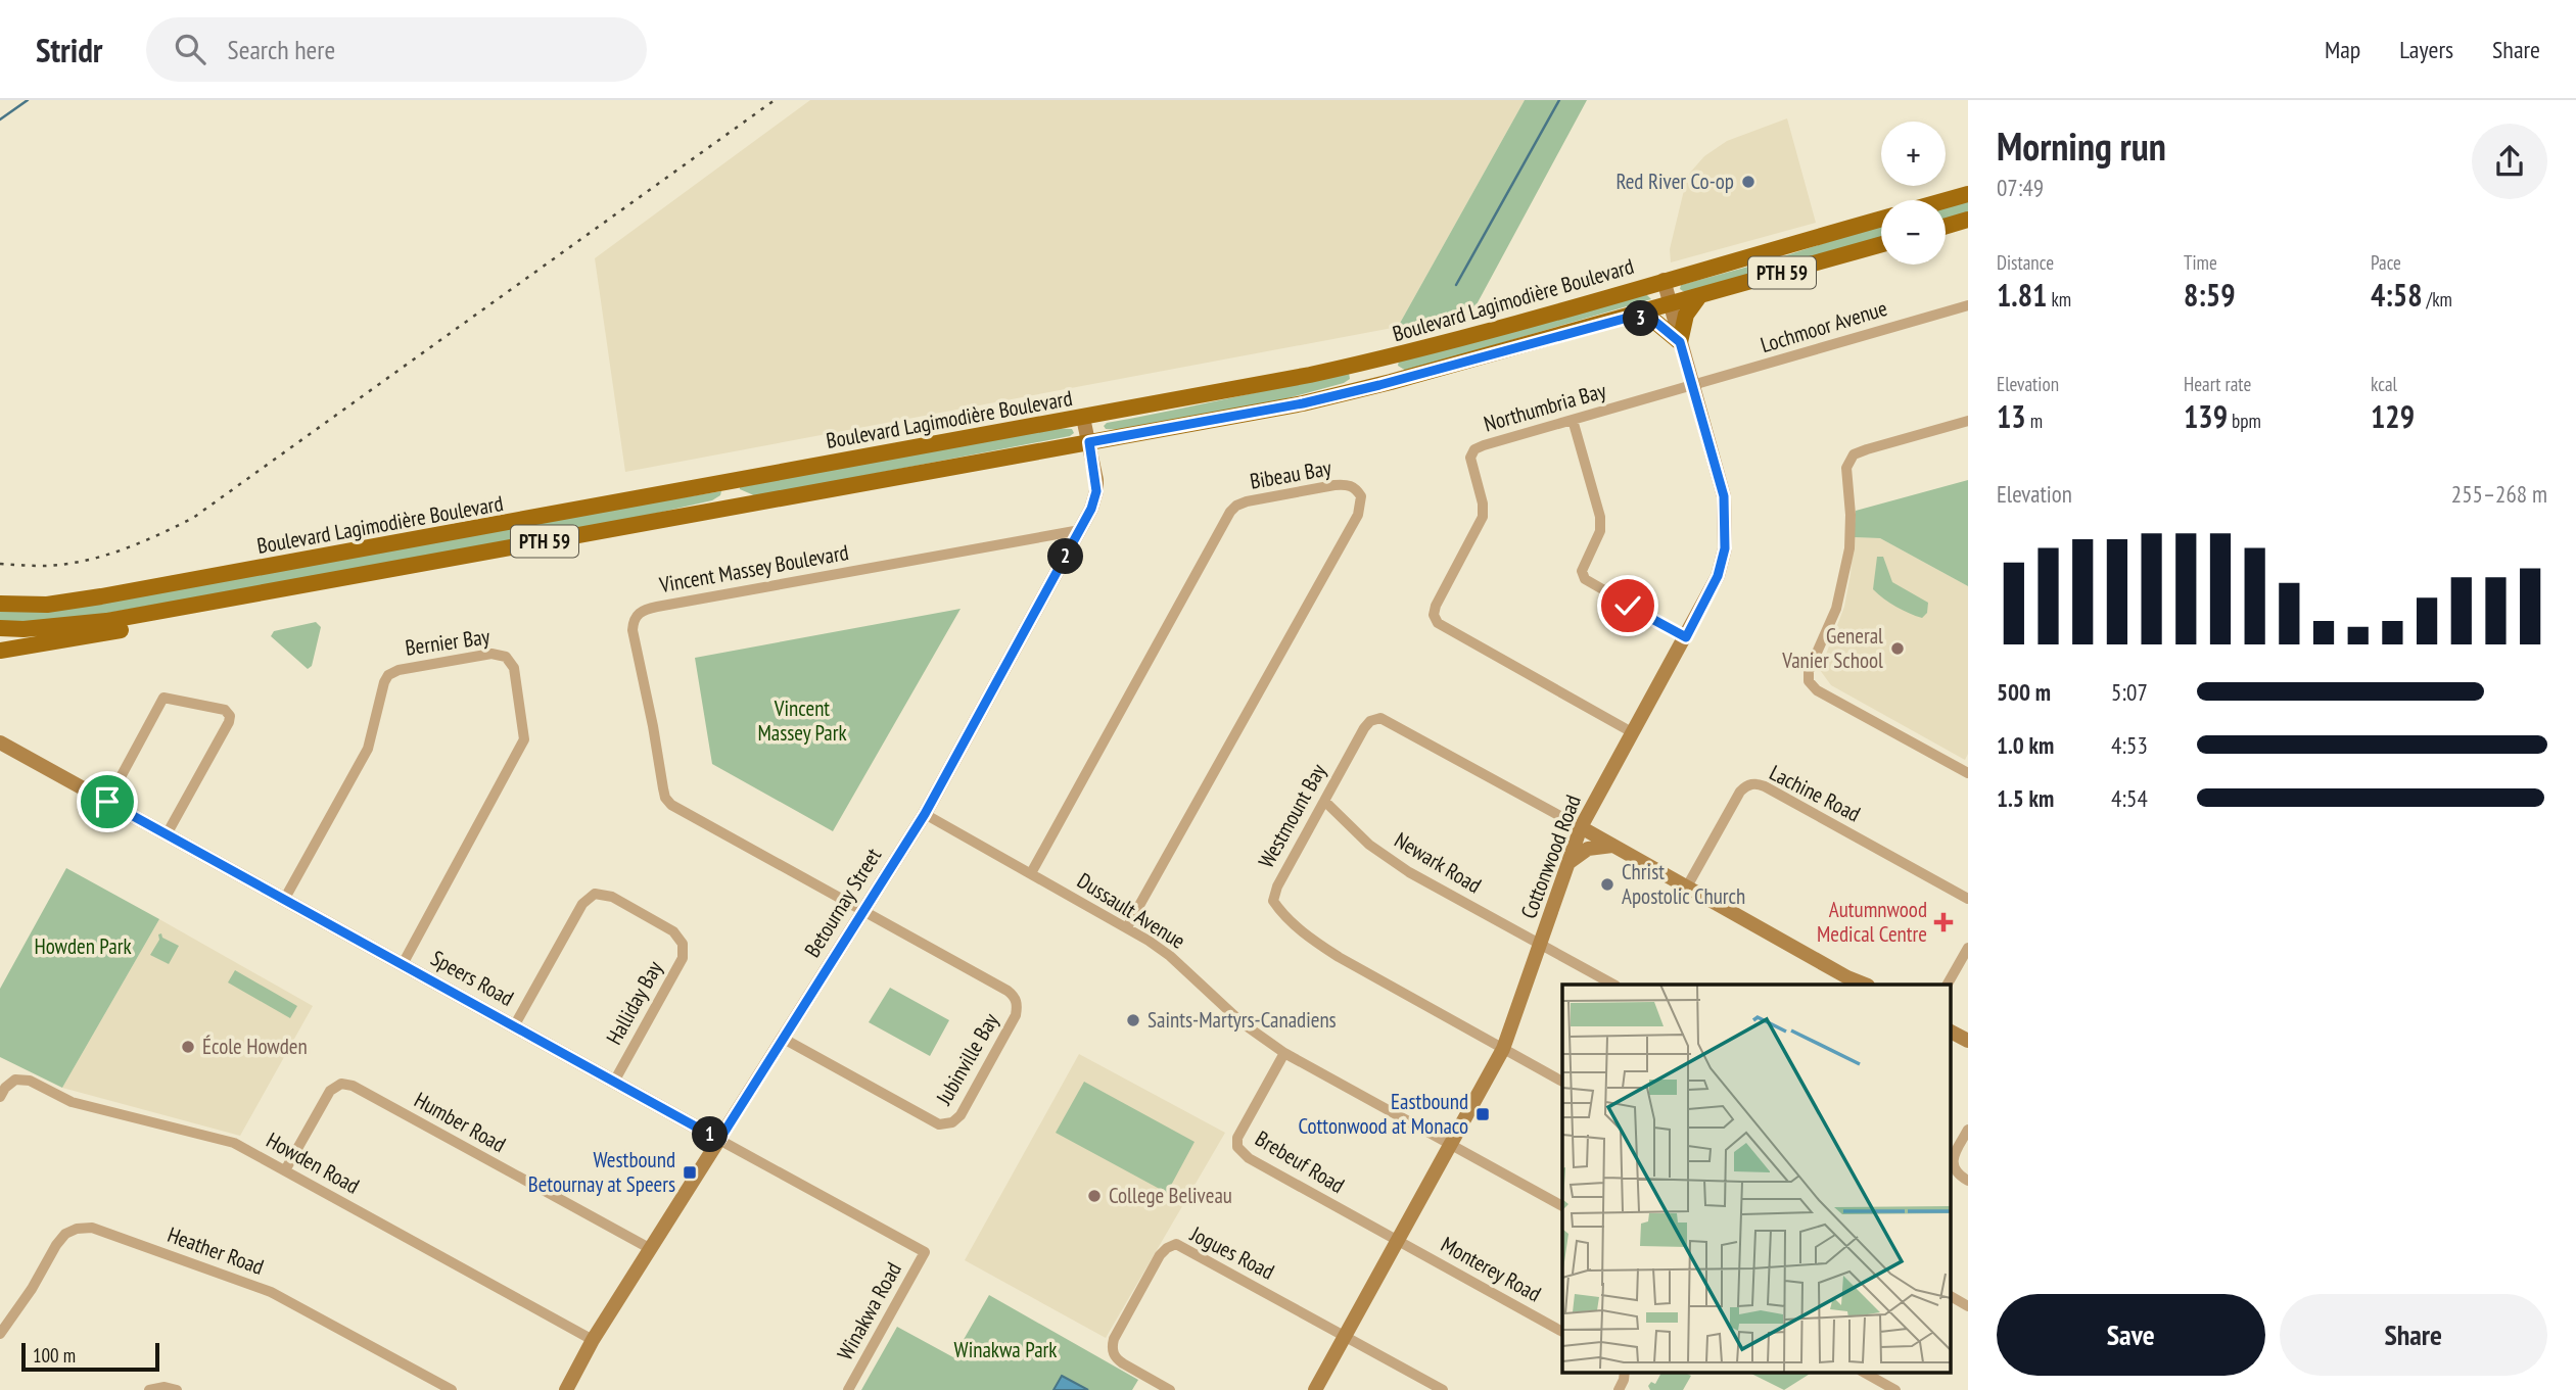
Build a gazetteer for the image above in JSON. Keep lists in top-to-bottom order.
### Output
{
  "streets": {
    "main road": ["PTH 59", "Boulevard Lagimodière Boulevard"],
    "street": [
      "Lochmoor Avenue",
      "Northumbria Bay",
      "Bibeau Bay",
      "Vincent Massey Boulevard",
      "Bernier Bay",
      "Lachine Road",
      "Westmount Bay",
      "Cottonwood Road",
      "Newark Road",
      "Betournay Street",
      "Dussault Avenue",
      "Speers Road",
      "Halliday Bay",
      "Jubinville Bay",
      "Humber Road",
      "Brebeuf Road",
      "Howden Road",
      "Heather Road",
      "Jogues Road",
      "Monterey Road",
      "Winakwa Road"
    ]
  },
  "crossings": [
    ["PTH 59", "Cottonwood Road"],
    ["PTH 59", "Betournay Street"],
    ["Boulevard Lagimodière Boulevard", "Cottonwood Road"],
    ["Boulevard Lagimodière Boulevard", "Betournay Street"],
    ["Lochmoor Avenue", "Northumbria Bay"],
    ["Lochmoor Avenue", "Cottonwood Road"],
    ["Northumbria Bay", "Cottonwood Road"],
    ["Bibeau Bay", "Dussault Avenue"],
    ["Vincent Massey Boulevard", "Betournay Street"],
    ["Vincent Massey Boulevard", "Jubinville Bay"],
    ["Bernier Bay", "Speers Road"],
    ["Westmount Bay", "Cottonwood Road"],
    ["Westmount Bay", "Newark Road"],
    ["Cottonwood Road", "Newark Road"],
    ["Cottonwood Road", "Dussault Avenue"],
    ["Cottonwood Road", "Brebeuf Road"],
    ["Cottonwood Road", "Jogues Road"],
    ["Cottonwood Road", "Monterey Road"],
    ["Betournay Street", "Dussault Avenue"],
    ["Betournay Street", "Speers Road"],
    ["Betournay Street", "Jubinville Bay"],
    ["Betournay Street", "Humber Road"],
    ["Betournay Street", "Howden Road"],
    ["Dussault Avenue", "Brebeuf Road"],
    ["Speers Road", "Halliday Bay"],
    ["Speers Road", "Winakwa Road"],
    ["Humber Road", "Howden Road"],
    ["Brebeuf Road", "Monterey Road"]
  ],
  "parks": ["Vincent Massey Park", "Howden Park", "Winakwa Park"],
  "places": {
    "other": [
      "Red River Co-op",
      "General Vanier School",
      "Christ Apostolic Church",
      "Saints-Martyrs-Canadiens",
      "École Howden",
      "College Beliveau"
    ],
    "health": ["Autumnwood Medical Centre"],
    "transit": ["Eastbound Cottonwood at Monaco", "Westbound Betournay at Speers"]
  },
  "scale_bar": "100 m",
  "page": {
    "header": "Stridr",
    "search": "Search here",
    "nav": ["Map", "Layers", "Share"],
    "heading": ["Morning run", "07:49"],
    "map_buttons": ["+", "−"],
    "stats": [
      ["Distance", "1.81 km"],
      ["Time", "8:59"],
      ["Pace", "4:58 /km"],
      ["Elevation", "13 m"],
      ["Heart rate", "139 bpm"],
      ["kcal", "129"]
    ],
    "pins": ["3", "2", "1"],
    "chart": ["Elevation", "255–268 m"],
    "list": [
      {
        "name": "500 m",
        "note": "5:07"
      },
      {
        "name": "1.0 km",
        "note": "4:53"
      },
      {
        "name": "1.5 km",
        "note": "4:54"
      }
    ],
    "buttons": ["Save", "Share"],
    "scale": "100 m"
  }
}
